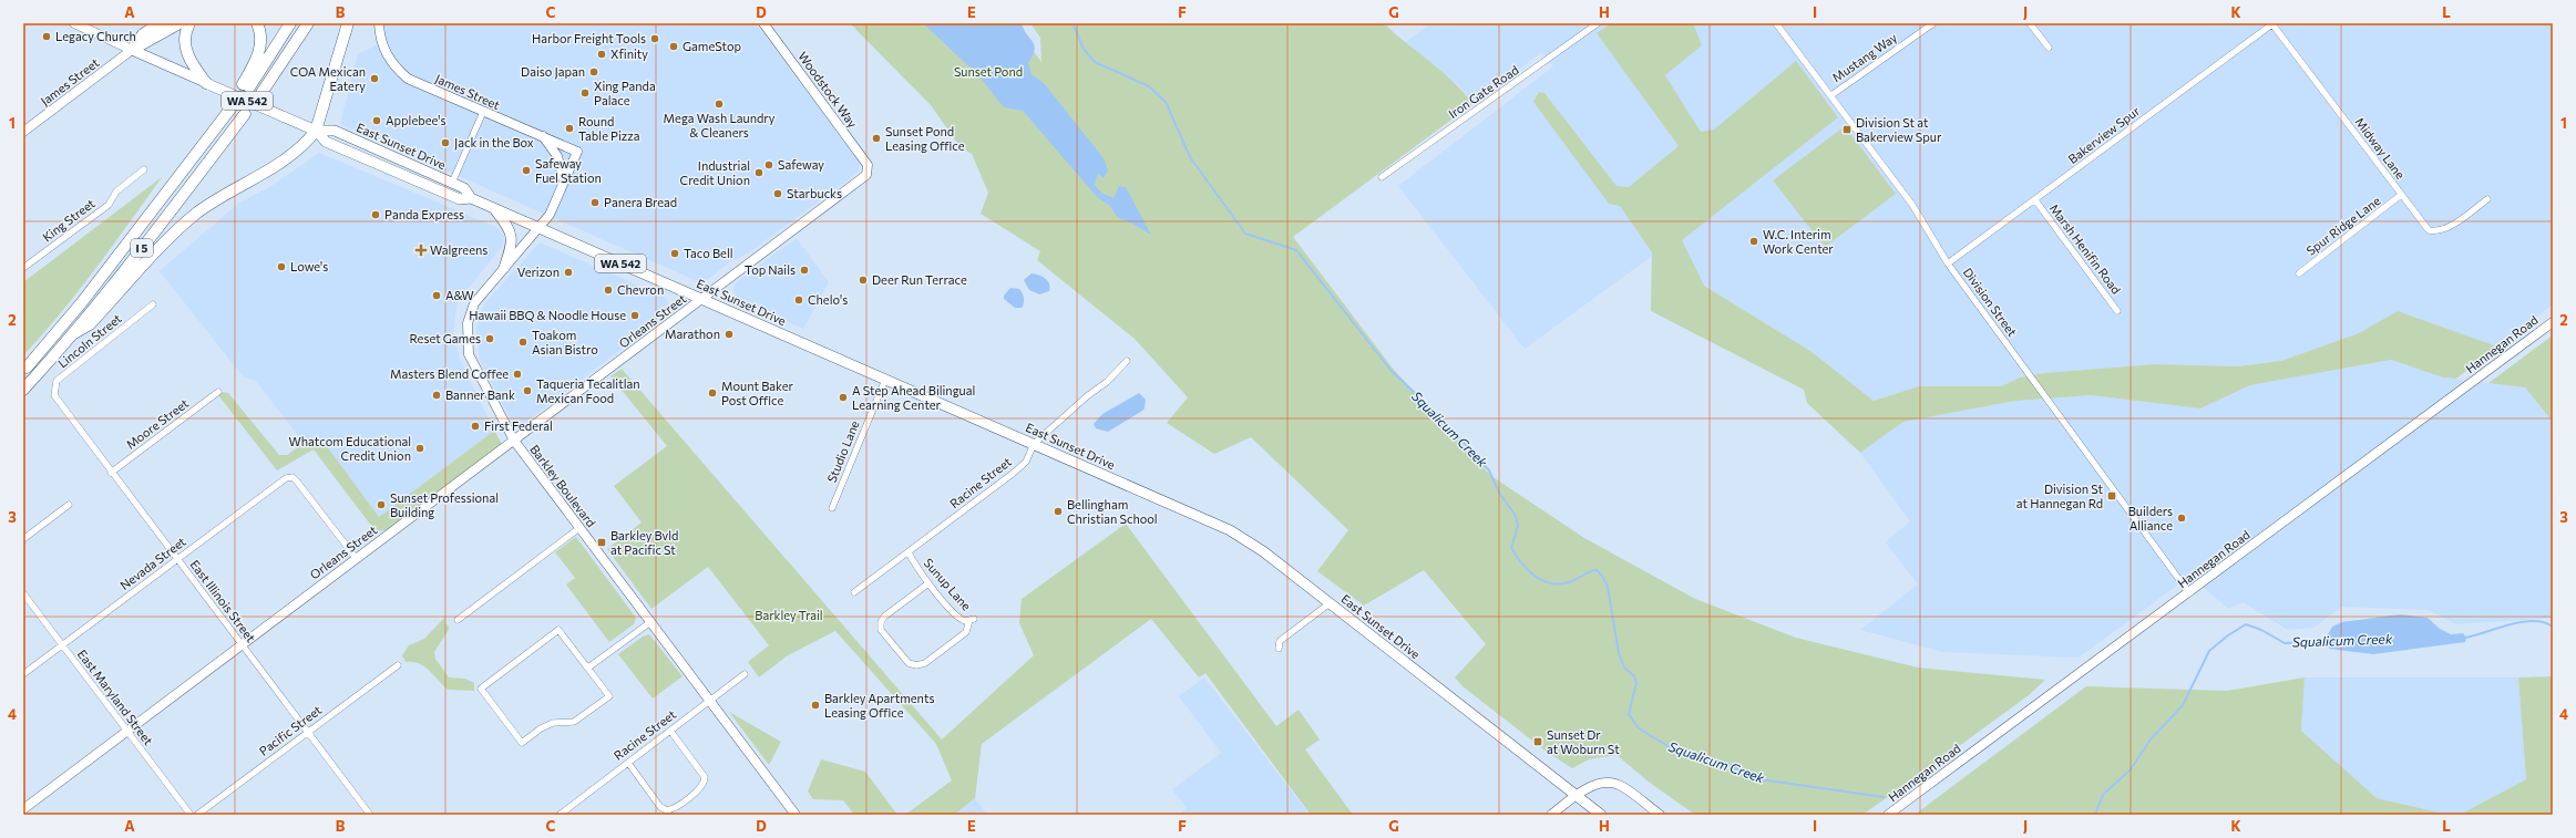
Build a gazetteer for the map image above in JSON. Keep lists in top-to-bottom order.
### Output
{
  "streets": {
    "highway": ["I 5"],
    "main road": [
      "James Street",
      "Woodstock Way",
      "WA 542",
      "East Sunset Drive",
      "Orleans Street",
      "Hannegan Road",
      "Barkley Boulevard"
    ],
    "street": [
      "Mustang Way",
      "Iron Gate Road",
      "Bakerview Spur",
      "Midway Lane",
      "King Street",
      "Spur Ridge Lane",
      "Marsh Henifin Road",
      "Division Street",
      "Lincoln Street",
      "Moore Street",
      "Studio Lane",
      "Racine Street",
      "Nevada Street",
      "Sunup Lane",
      "East Illinois Street",
      "East Maryland Street",
      "Pacific Street"
    ]
  },
  "crossings": [
    ["Mustang Way", "Division Street"],
    ["James Street", "East Sunset Drive"],
    ["James Street", "Barkley Boulevard"],
    ["Woodstock Way", "Orleans Street"],
    ["Bakerview Spur", "Midway Lane"],
    ["Bakerview Spur", "Marsh Henifin Road"],
    ["Bakerview Spur", "Division Street"],
    ["East Sunset Drive", "Orleans Street"],
    ["East Sunset Drive", "Studio Lane"],
    ["East Sunset Drive", "Racine Street"],
    ["East Sunset Drive", "Barkley Boulevard"],
    ["Midway Lane", "Spur Ridge Lane"],
    ["Division Street", "Hannegan Road"],
    ["Orleans Street", "Barkley Boulevard"],
    ["Orleans Street", "Nevada Street"],
    ["Orleans Street", "East Illinois Street"],
    ["Orleans Street", "East Maryland Street"],
    ["Lincoln Street", "East Illinois Street"],
    ["Moore Street", "East Illinois Street"],
    ["Racine Street", "Barkley Boulevard"],
    ["Racine Street", "Sunup Lane"],
    ["Nevada Street", "East Illinois Street"],
    ["Nevada Street", "East Maryland Street"],
    ["East Illinois Street", "Pacific Street"]
  ],
  "water": ["Squalicum Creek"],
  "parks": ["Sunset Pond", "Barkley Trail"],
  "places": {
    "other": [
      "Legacy Church",
      "Harbor Freight Tools",
      "GameStop",
      "Xfinity",
      "Daiso Japan",
      "COA Mexican Eatery",
      "Xing Panda Palace",
      "Mega Wash Laundry & Cleaners",
      "Applebee's",
      "Round Table Pizza",
      "Sunset Pond Leasing Office",
      "Jack in the Box",
      "Safeway",
      "Safeway Fuel Station",
      "Industrial Credit Union",
      "Starbucks",
      "Panera Bread",
      "Panda Express",
      "W.C. Interim Work Center",
      "Taco Bell",
      "Lowe's",
      "Top Nails",
      "Verizon",
      "Deer Run Terrace",
      "Chevron",
      "A&W",
      "Chelo's",
      "Hawaii BBQ & Noodle House",
      "Marathon",
      "Reset Games",
      "Toakom Asian Bistro",
      "Masters Blend Coffee",
      "Taqueria Tecalitlan Mexican Food",
      "Mount Baker Post Office",
      "Banner Bank",
      "A Step Ahead Bilingual Learning Center",
      "First Federal",
      "Whatcom Educational Credit Union",
      "Sunset Professional Building",
      "Bellingham Christian School",
      "Builders Alliance",
      "Barkley Apartments Leasing Office"
    ],
    "transit": [
      "Division St at Bakerview Spur",
      "Division St at Hannegan Rd",
      "Barkley Bvld at Pacific St",
      "Sunset Dr at Woburn St"
    ],
    "health": ["Walgreens"]
  },
  "grid": {
    "columns": [
      "A",
      "B",
      "C",
      "D",
      "E",
      "F",
      "G",
      "H",
      "I",
      "J",
      "K",
      "L"
    ],
    "rows": [
      "1",
      "2",
      "3",
      "4"
    ]
  }
}
